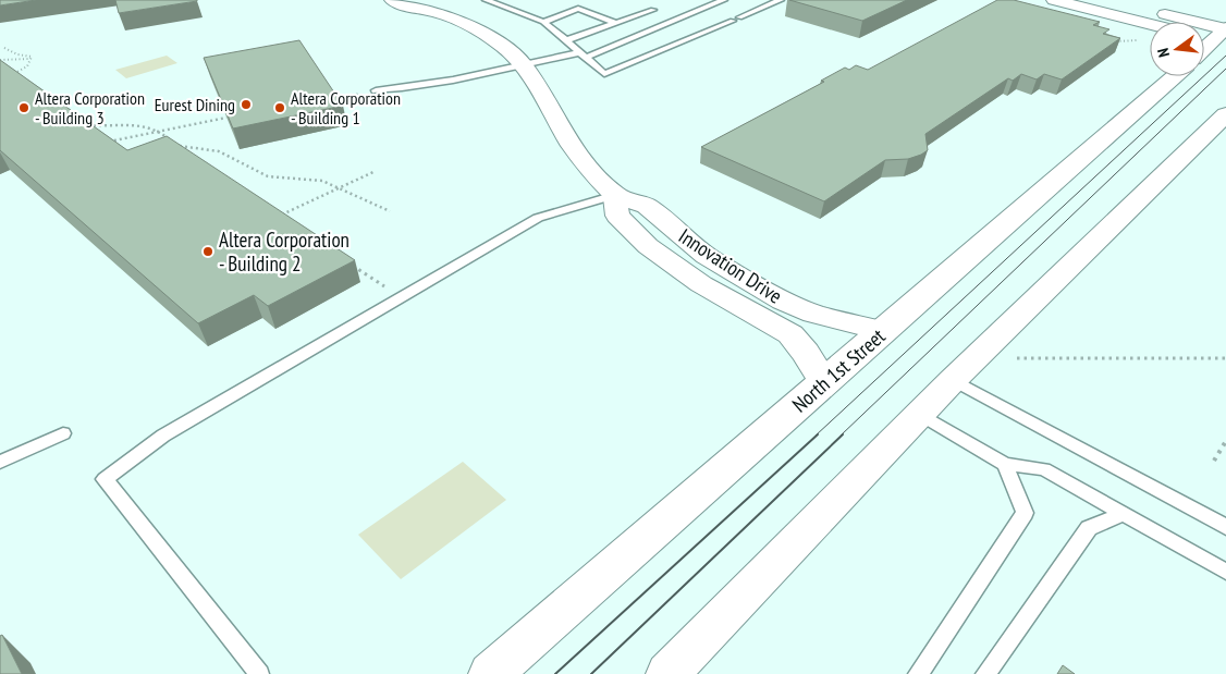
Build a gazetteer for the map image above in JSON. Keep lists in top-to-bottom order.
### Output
{
  "streets": {
    "main road": ["Innovation Drive", "North 1st Street"]
  },
  "crossings": [
    ["Innovation Drive", "North 1st Street"]
  ],
  "places": [
    "Eurest Dining",
    "Altera Corporation - Building 3",
    "Altera Corporation - Building 1",
    "Altera Corporation - Building 2"
  ],
  "north": "left"
}
